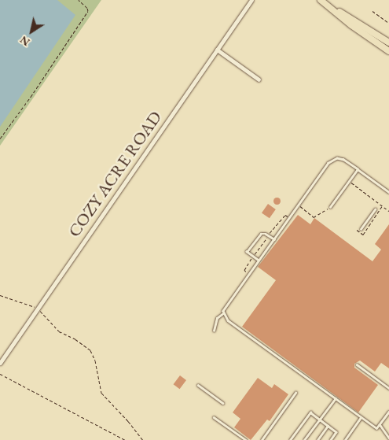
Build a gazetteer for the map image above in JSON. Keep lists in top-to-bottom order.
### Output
{
  "streets": {
    "street": ["COZY ACRE ROAD"]
  },
  "north": "bottom left"
}
